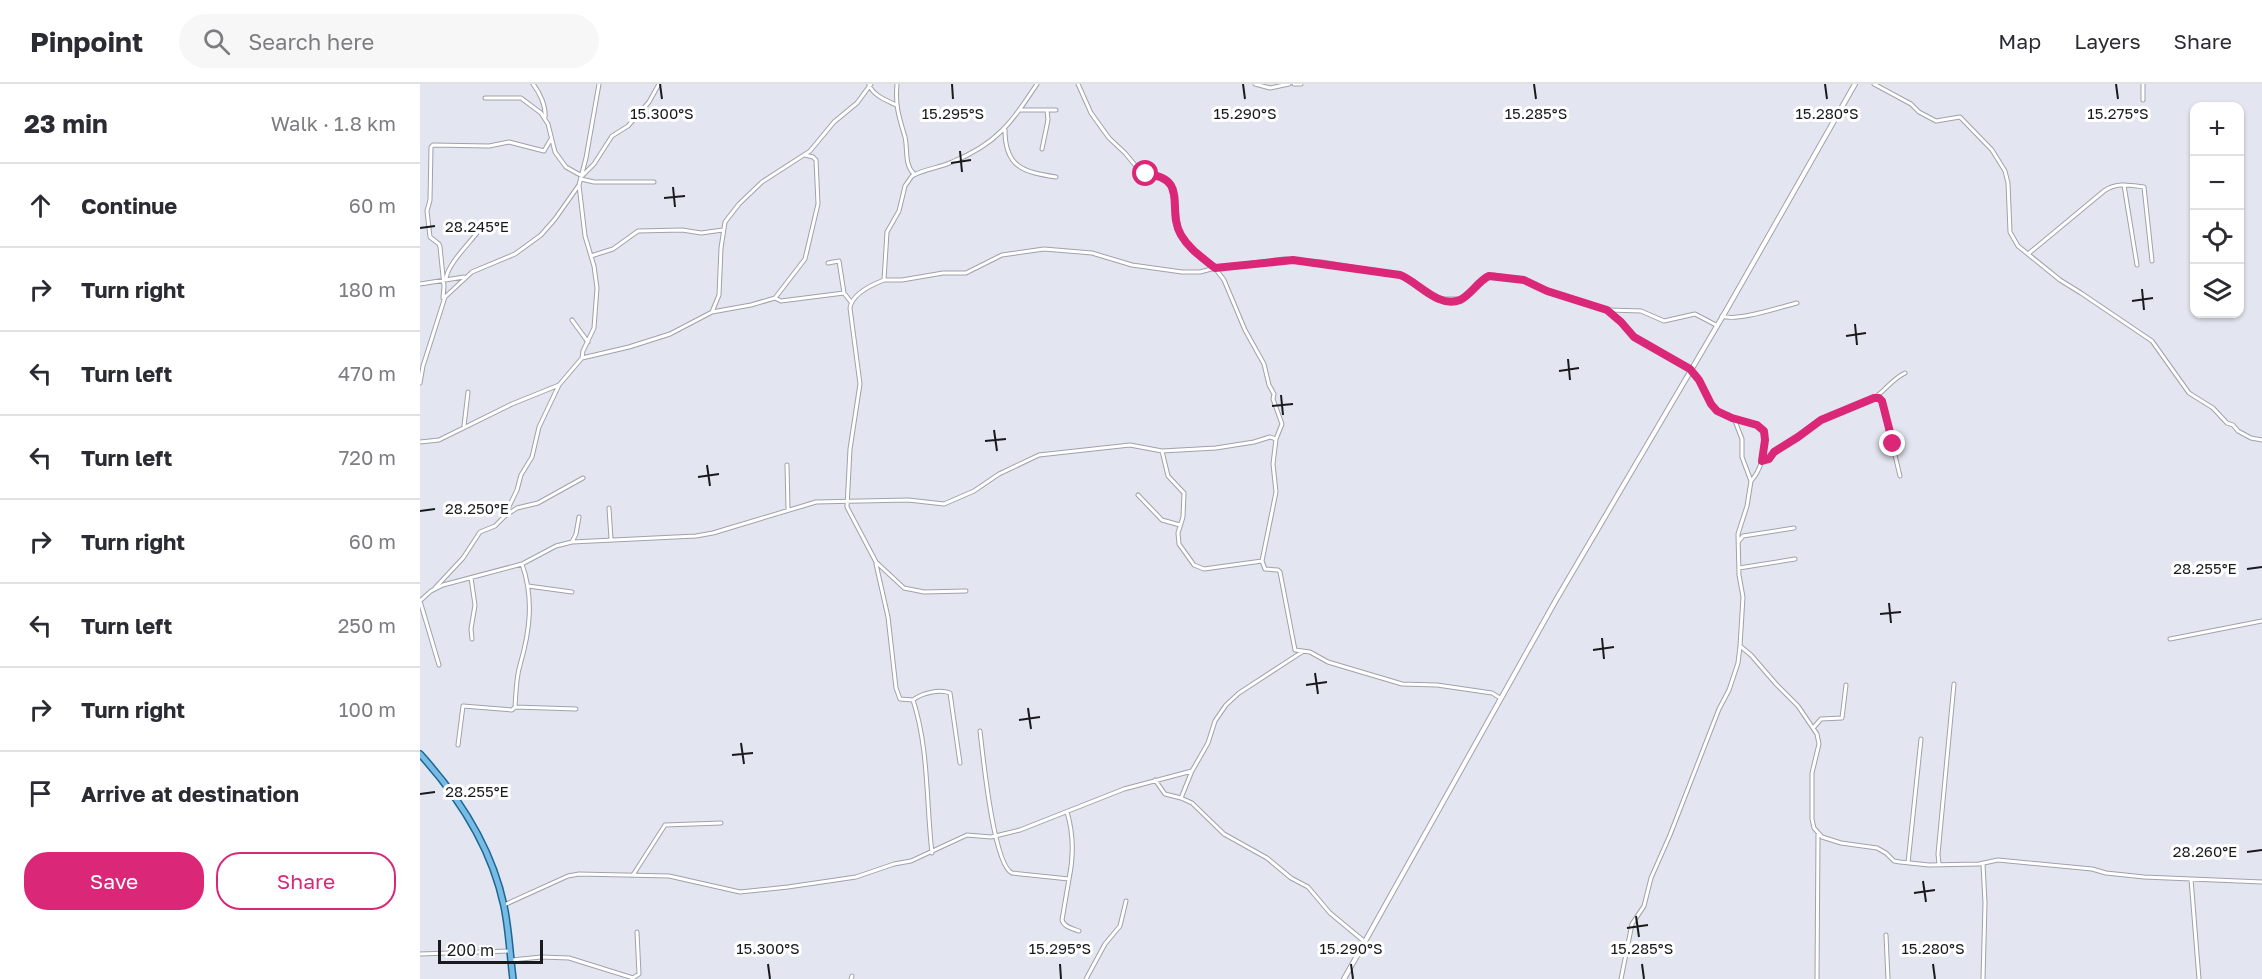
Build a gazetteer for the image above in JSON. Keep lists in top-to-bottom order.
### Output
{
  "scale_bar": "200 m",
  "page": {
    "header": "Pinpoint",
    "search": "Search here",
    "nav": ["Map", "Layers", "Share"],
    "heading": ["23 min", "Walk · 1.8 km"],
    "map_buttons": ["+", "−"],
    "list": [
      ["Continue", "60 m"],
      ["Turn right", "180 m"],
      ["Turn left", "470 m"],
      ["Turn left", "720 m"],
      ["Turn right", "60 m"],
      ["Turn left", "250 m"],
      ["Turn right", "100 m"],
      "Arrive at destination"
    ],
    "buttons": ["Save", "Share"],
    "scale": "200 m"
  },
  "coordinates": [
    "15.300°S",
    "15.275°S",
    "15.295°S",
    "15.290°S",
    "15.285°S",
    "15.280°S",
    "28.245°E",
    "28.250°E",
    "28.255°E",
    "28.260°E"
  ]
}
